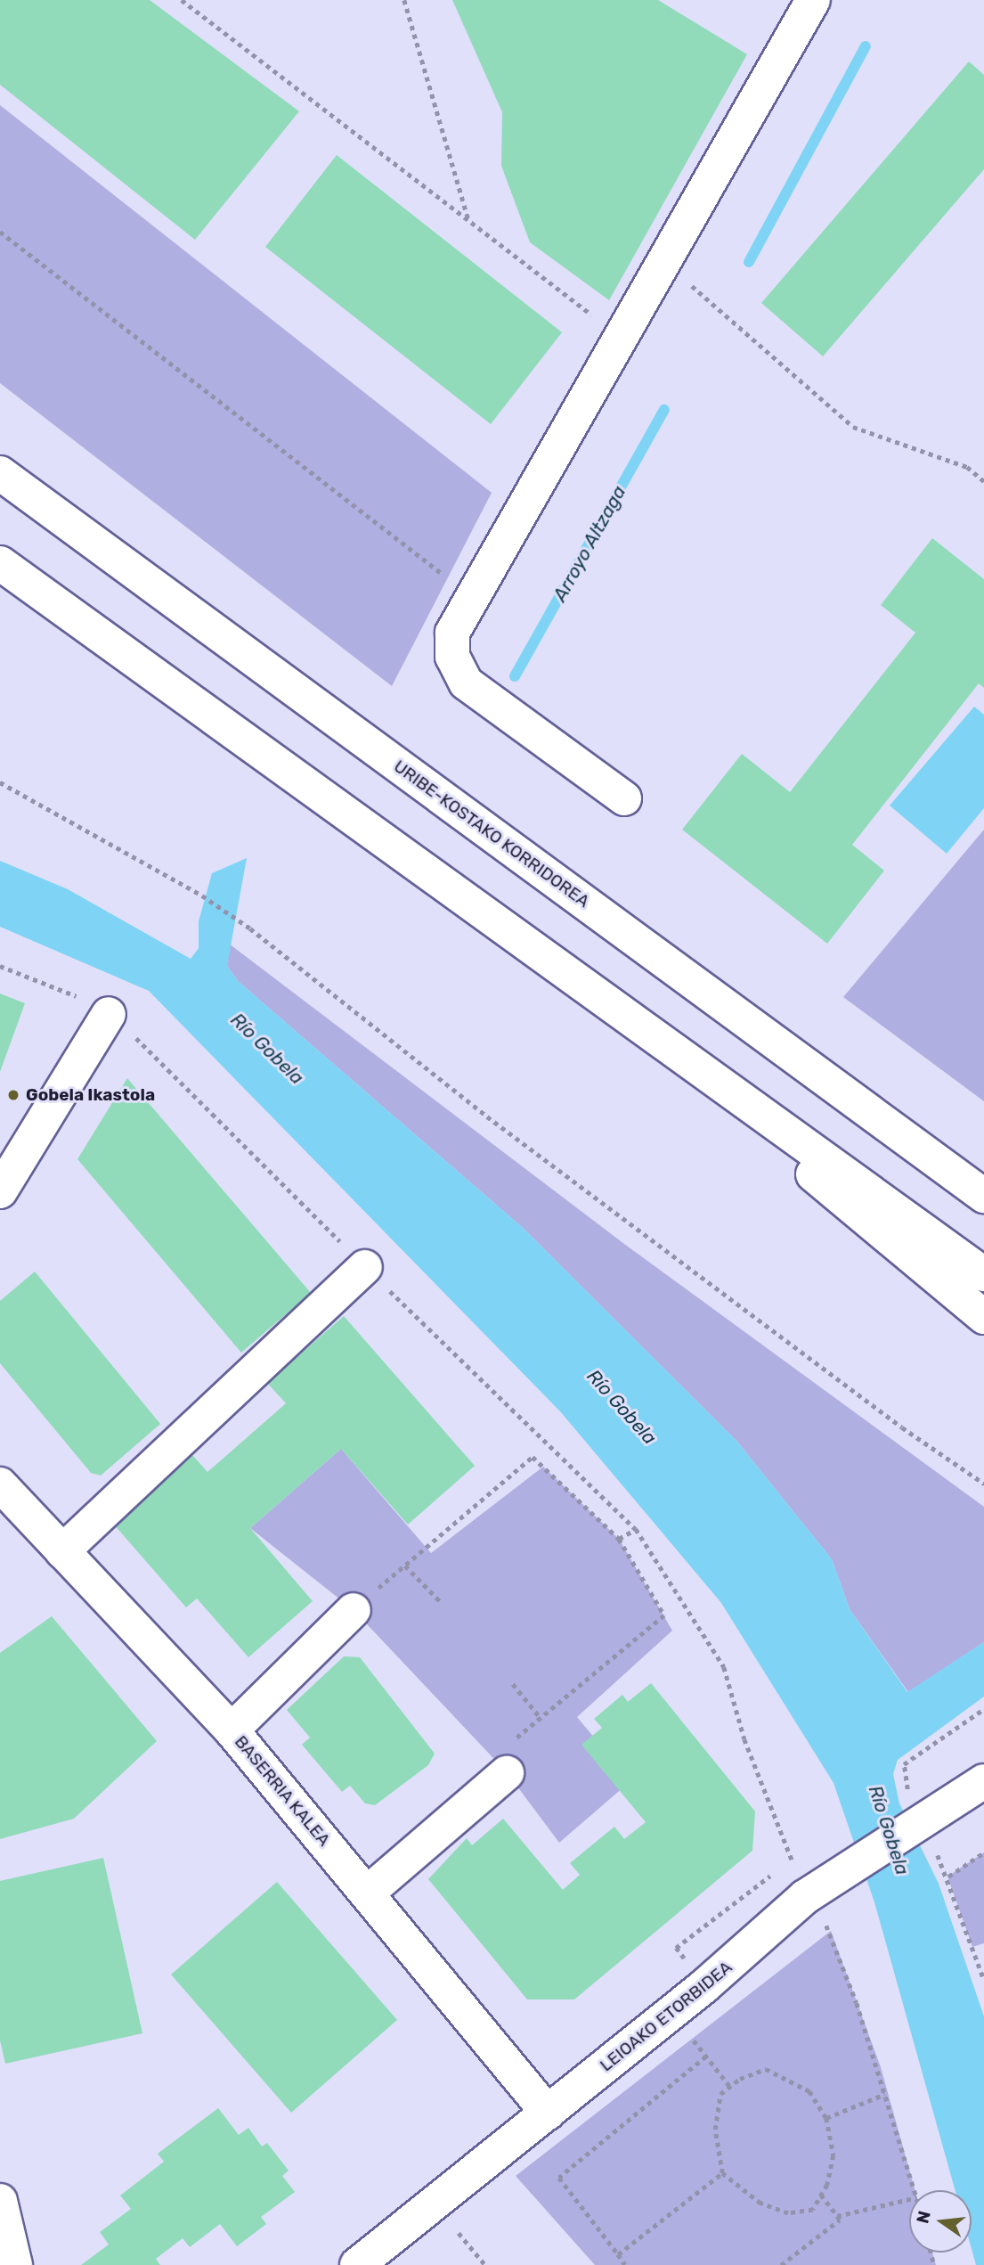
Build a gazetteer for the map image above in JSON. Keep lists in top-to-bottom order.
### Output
{
  "streets": {
    "main road": ["URIBE-KOSTAKO KORRIDOREA", "BASERRIA KALEA", "LEIOAKO ETORBIDEA"]
  },
  "crossings": [
    ["BASERRIA KALEA", "LEIOAKO ETORBIDEA"]
  ],
  "water": ["Arroyo Altzaga", "Río Gobela"],
  "places": ["Gobela Ikastola"],
  "north": "left"
}
